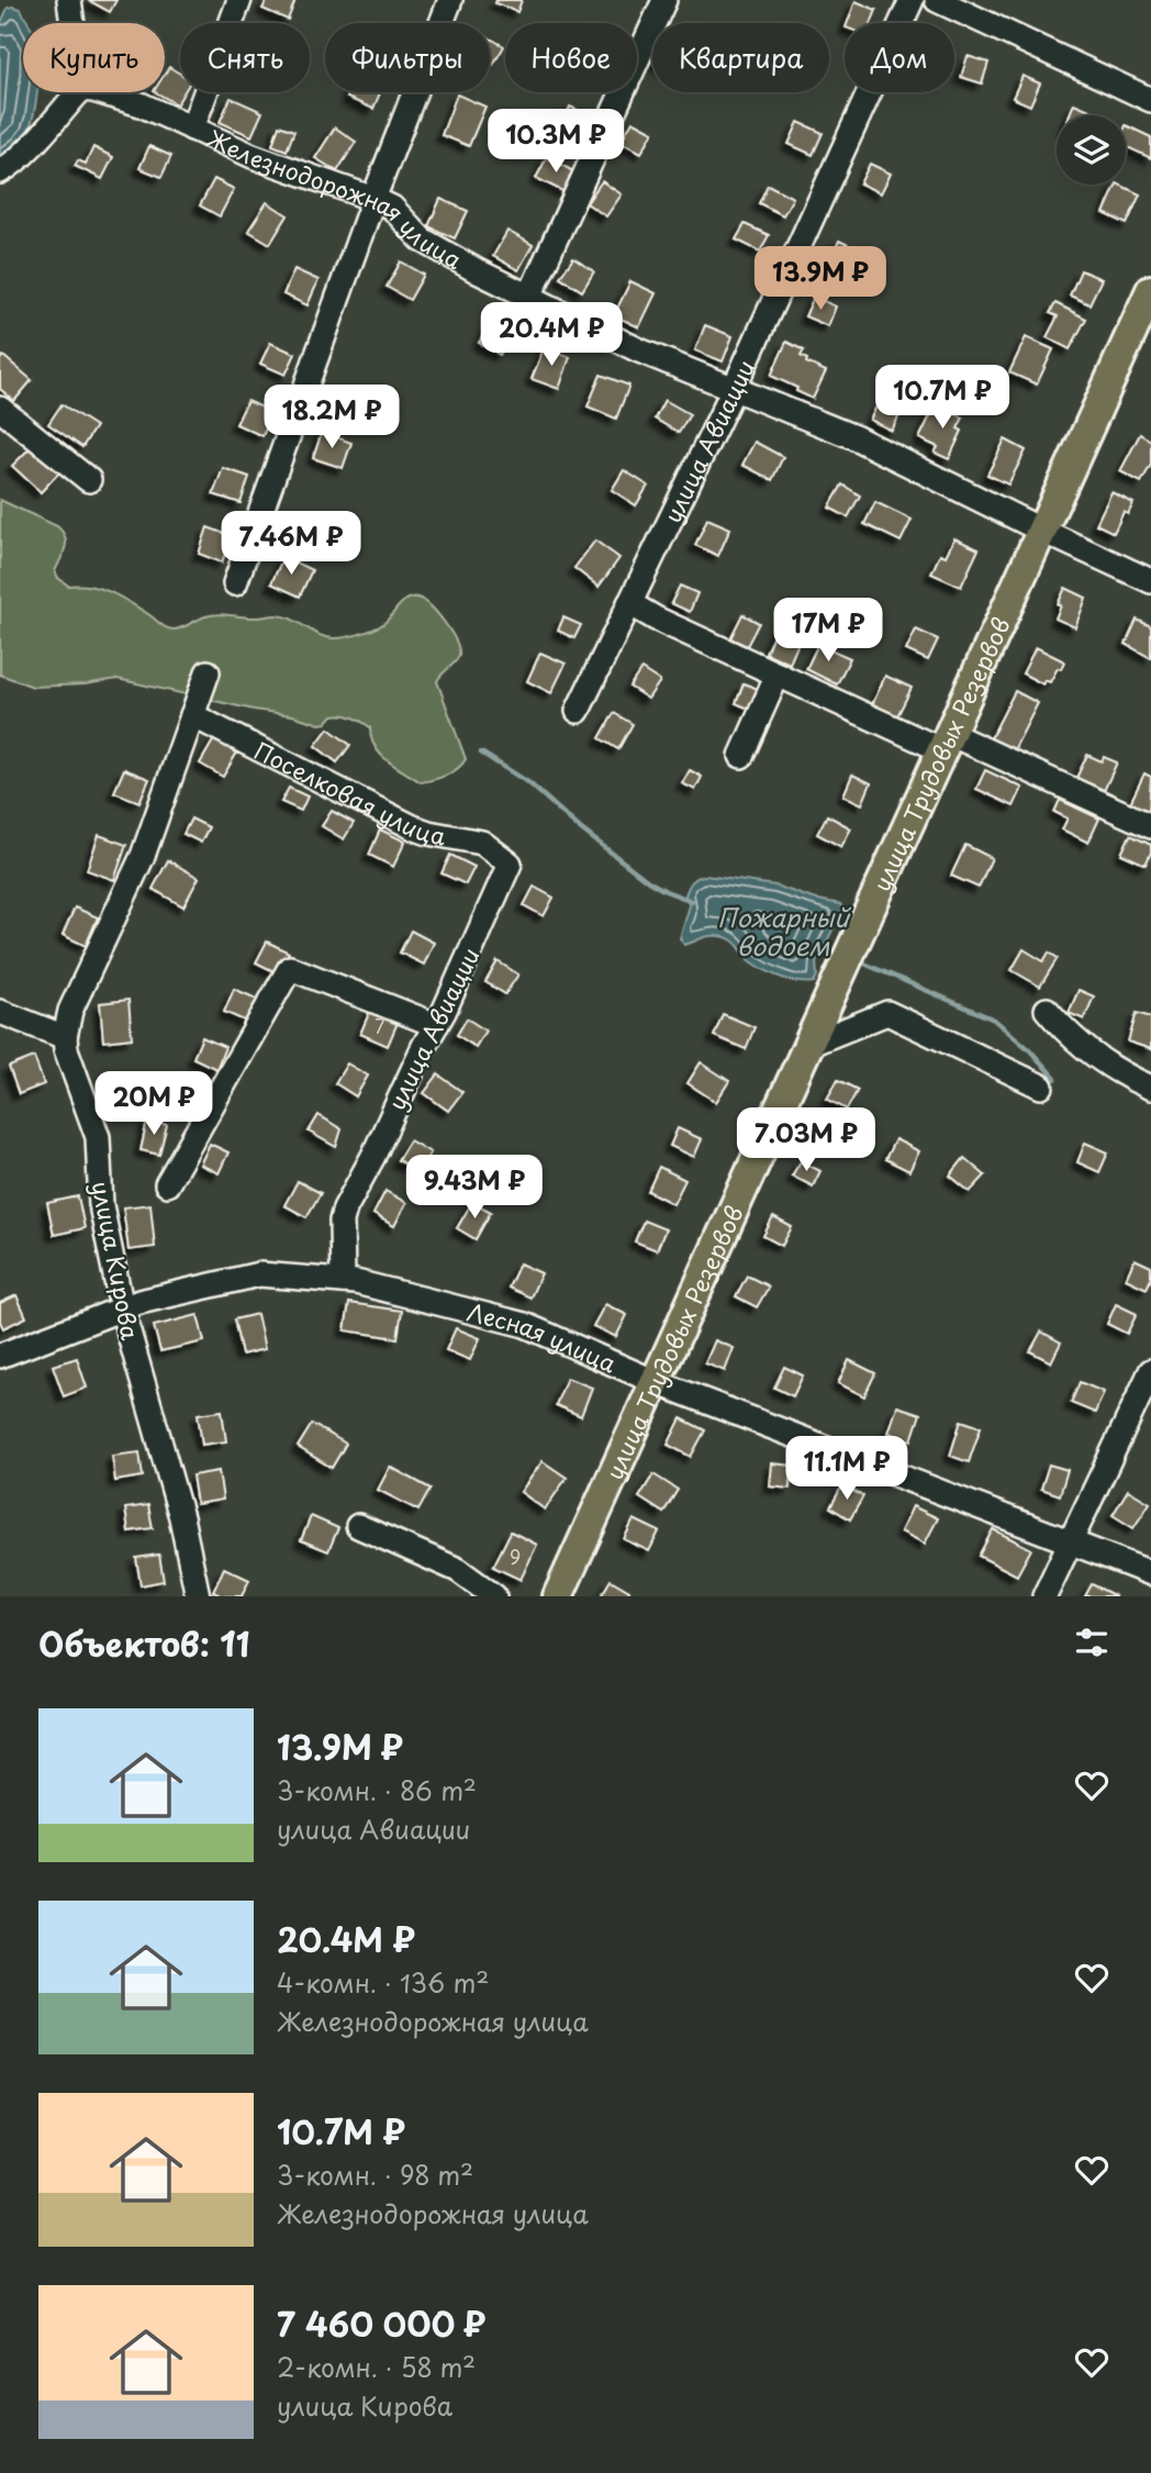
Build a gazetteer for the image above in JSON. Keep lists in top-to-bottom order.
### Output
{
  "streets": {
    "main road": ["улица Трудовых Резервов"],
    "street": [
      "Железнодорожная улица",
      "улица Авиации",
      "Поселковая улица",
      "улица Кирова",
      "Лесная улица"
    ]
  },
  "crossings": [
    ["Железнодорожная улица", "улица Авиации"],
    ["Железнодорожная улица", "улица Трудовых Резервов"],
    ["улица Авиации", "Поселковая улица"],
    ["улица Авиации", "Лесная улица"],
    ["улица Трудовых Резервов", "Лесная улица"],
    ["улица Кирова", "Лесная улица"]
  ],
  "water": ["Пожарный водоем"],
  "house_numbers": ["7", "9"],
  "page": {
    "chip": [
      "Купить",
      "Снять",
      "Фильтры",
      "Новое",
      "Квартира",
      "Дом"
    ],
    "price": [
      "10.3M ₽",
      "13.9M ₽",
      "20.4M ₽",
      "10.7M ₽",
      "18.2M ₽",
      "7.46M ₽",
      "17M ₽",
      "20M ₽",
      "7.03M ₽",
      "9.43M ₽",
      "11.1M ₽"
    ],
    "heading": "Объектов: 11",
    "list": [
      {
        "name": "13.9M ₽",
        "note": "3-комн. · 86 m² · улица Авиации"
      },
      {
        "name": "20.4M ₽",
        "note": "4-комн. · 136 m² · Железнодорожная улица"
      },
      {
        "name": "10.7M ₽",
        "note": "3-комн. · 98 m² · Железнодорожная улица"
      },
      {
        "name": "7 460 000 ₽",
        "note": "2-комн. · 58 m² · улица Кирова"
      }
    ]
  }
}
